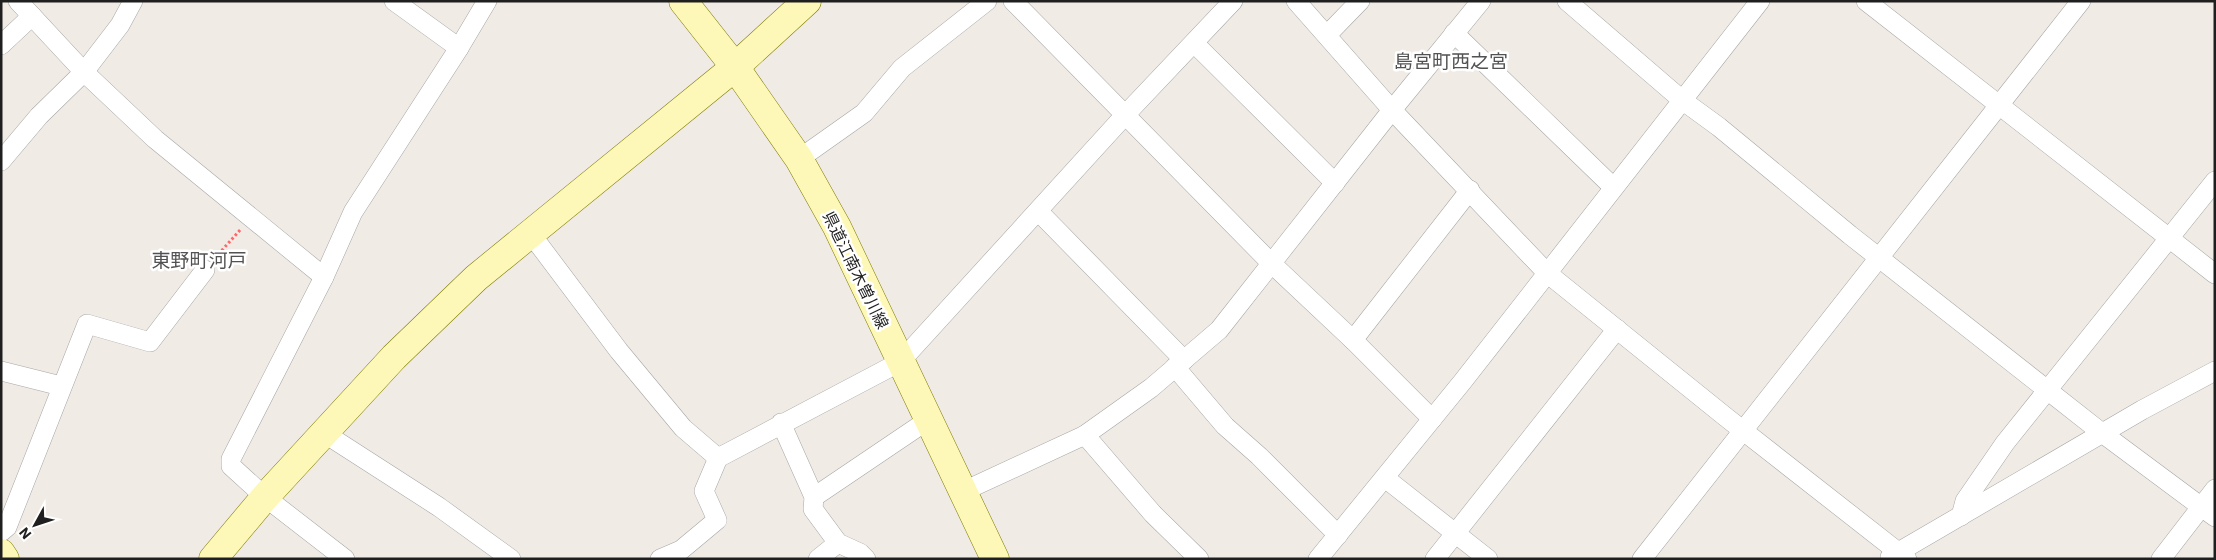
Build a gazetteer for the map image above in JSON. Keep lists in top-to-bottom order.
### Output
{
  "streets": {
    "street": ["県道江南木曽川線"]
  },
  "districts": ["島宮町西之宮", "東野町河戸"],
  "north": "bottom left"
}
